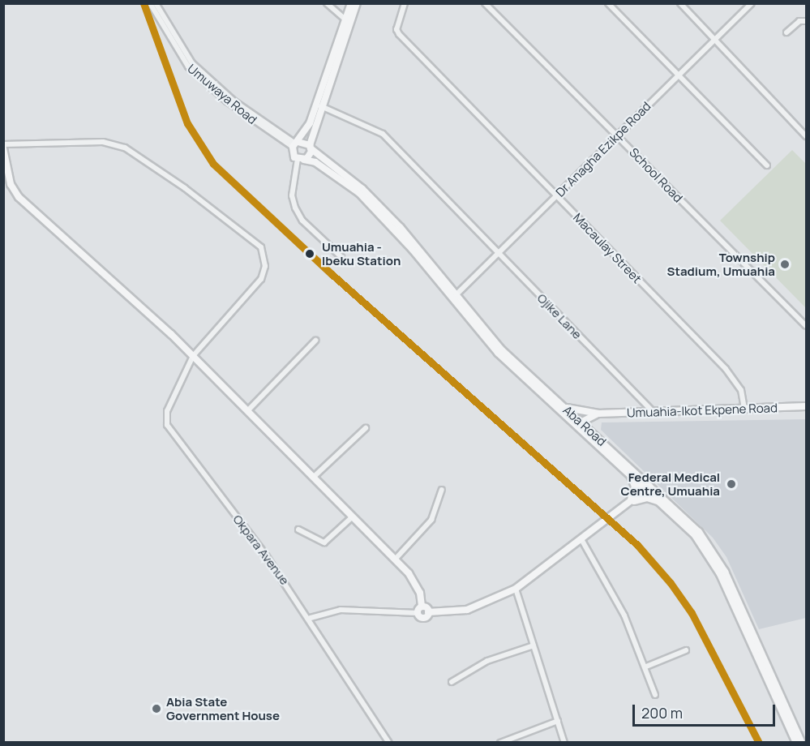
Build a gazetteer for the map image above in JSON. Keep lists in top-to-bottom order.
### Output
{
  "streets": {
    "main road": ["Umuahia-Ikot Ekpene Road", "Aba Road"],
    "street": [
      "Umuwaya Road",
      "Dr Anagha Ezikpe Road",
      "School Road",
      "Macaulay Street",
      "Ojike Lane",
      "Okpara Avenue"
    ]
  },
  "crossings": [
    ["Dr Anagha Ezikpe Road", "School Road"],
    ["Dr Anagha Ezikpe Road", "Macaulay Street"],
    ["Dr Anagha Ezikpe Road", "Ojike Lane"],
    ["Dr Anagha Ezikpe Road", "Aba Road"],
    ["Macaulay Street", "Umuahia-Ikot Ekpene Road"],
    ["Ojike Lane", "Umuahia-Ikot Ekpene Road"]
  ],
  "places": [
    "Umuahia - Ibeku Station",
    "Township Stadium, Umuahia",
    "Federal Medical Centre, Umuahia",
    "Abia State Government House"
  ],
  "scale_bar": "200 m"
}
